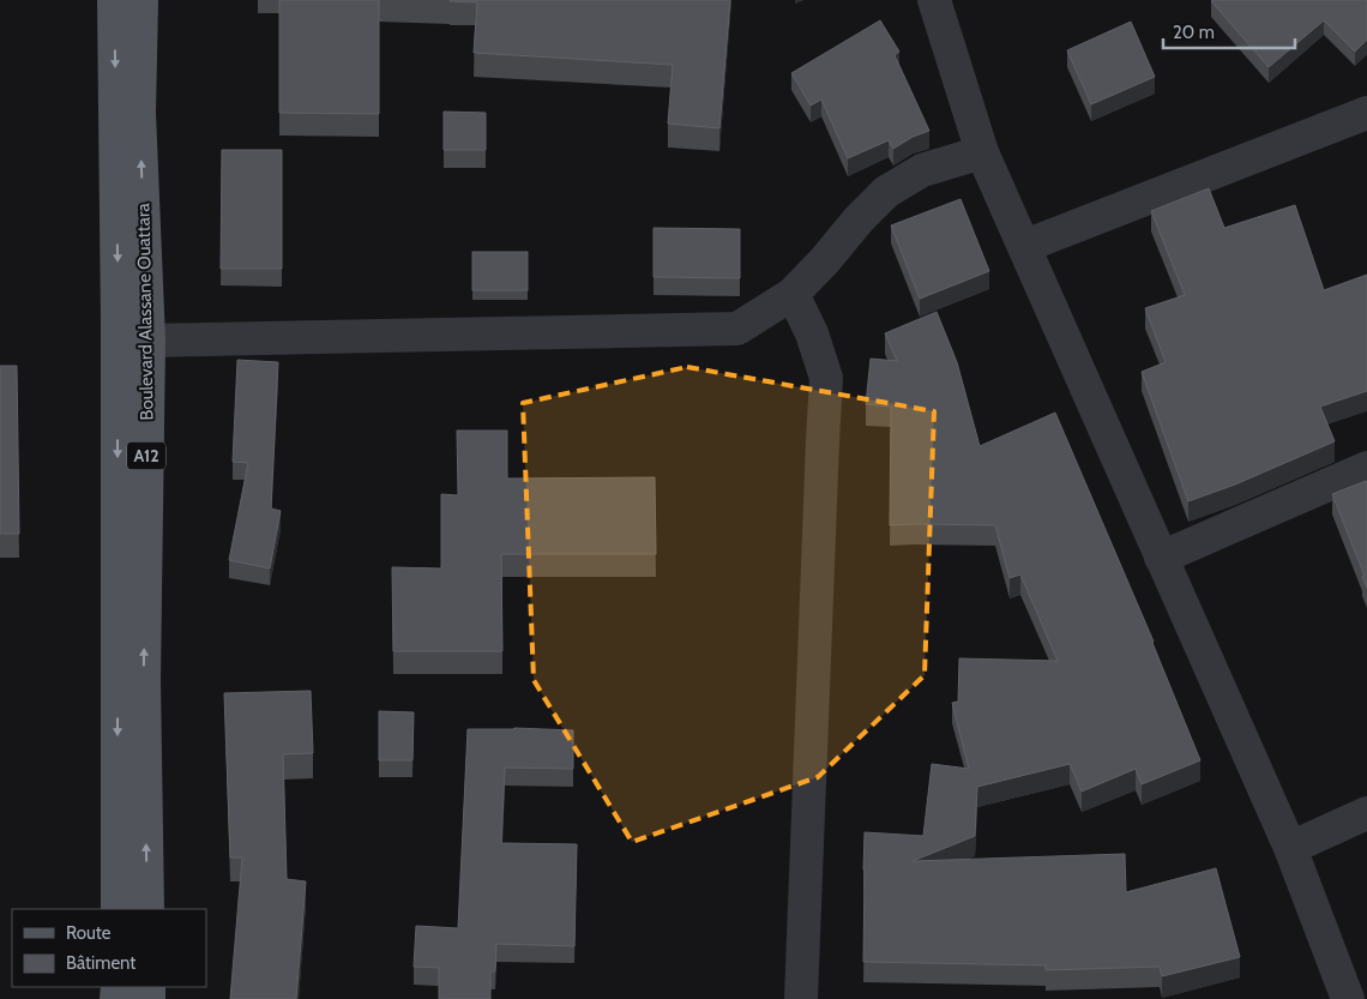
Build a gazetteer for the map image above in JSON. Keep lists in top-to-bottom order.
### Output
{
  "streets": {
    "main road": ["Boulevard Alassane Ouattara", "A12"]
  },
  "legend": ["Route", "Bâtiment"],
  "scale_bar": "20 m"
}
